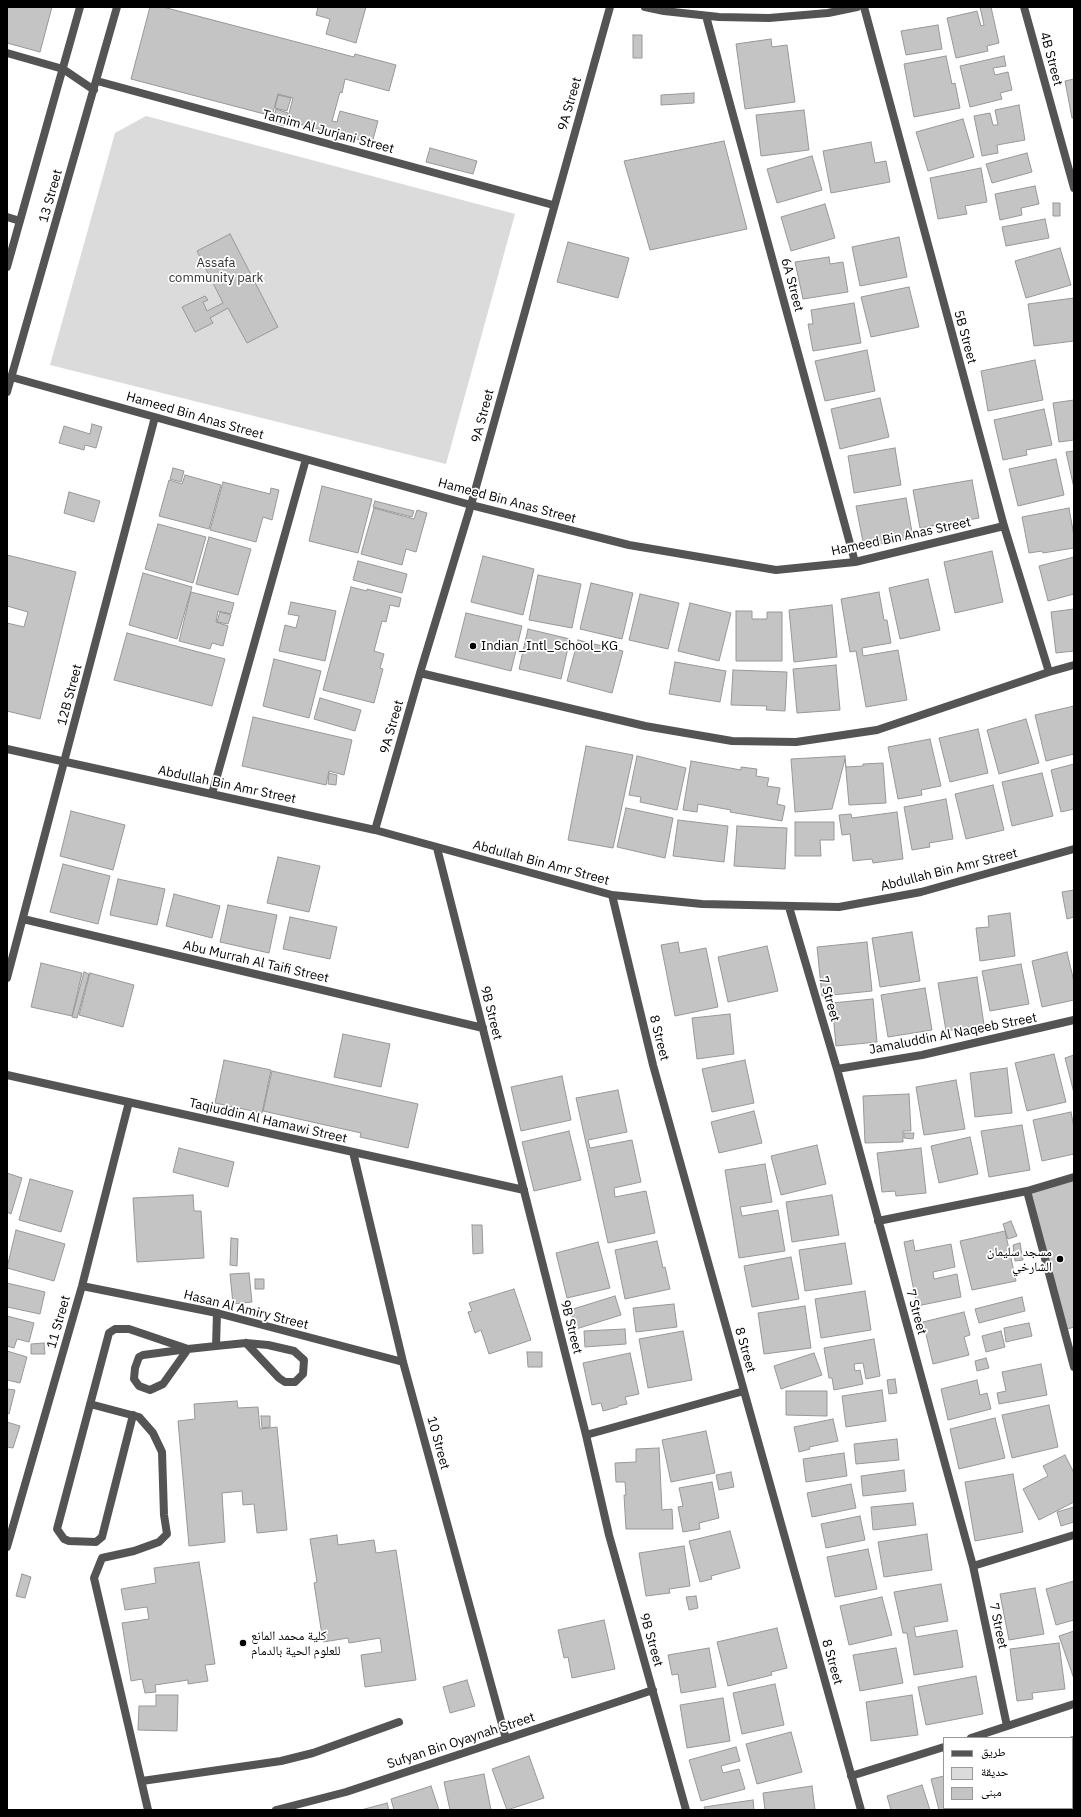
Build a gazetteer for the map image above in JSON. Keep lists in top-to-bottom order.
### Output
{
  "streets": {
    "street": [
      "4B Street",
      "9A Street",
      "Tamim Al Jurjani Street",
      "13 Street",
      "6A Street",
      "5B Street",
      "Hameed Bin Anas Street",
      "12B Street",
      "Abdullah Bin Amr Street",
      "Abu Murrah Al Taifi Street",
      "7 Street",
      "9B Street",
      "Jamaluddin Al Naqeeb Street",
      "8 Street",
      "Taqiuddin Al Hamawi Street",
      "Hasan Al Amiry Street",
      "11 Street",
      "10 Street",
      "Sufyan Bin Oyaynah Street"
    ]
  },
  "crossings": [
    ["9A Street", "Tamim Al Jurjani Street"],
    ["9A Street", "Hameed Bin Anas Street"],
    ["9A Street", "Abdullah Bin Amr Street"],
    ["Tamim Al Jurjani Street", "13 Street"],
    ["13 Street", "Hameed Bin Anas Street"],
    ["6A Street", "Hameed Bin Anas Street"],
    ["5B Street", "Hameed Bin Anas Street"],
    ["Hameed Bin Anas Street", "12B Street"],
    ["12B Street", "Abdullah Bin Amr Street"],
    ["12B Street", "Abu Murrah Al Taifi Street"],
    ["Abdullah Bin Amr Street", "7 Street"],
    ["Abdullah Bin Amr Street", "9B Street"],
    ["Abdullah Bin Amr Street", "8 Street"],
    ["Abu Murrah Al Taifi Street", "9B Street"],
    ["7 Street", "Jamaluddin Al Naqeeb Street"],
    ["9B Street", "Taqiuddin Al Hamawi Street"],
    ["9B Street", "Sufyan Bin Oyaynah Street"],
    ["Taqiuddin Al Hamawi Street", "11 Street"],
    ["Taqiuddin Al Hamawi Street", "10 Street"],
    ["Hasan Al Amiry Street", "11 Street"],
    ["Hasan Al Amiry Street", "10 Street"],
    ["10 Street", "Sufyan Bin Oyaynah Street"]
  ],
  "parks": ["Assafa community park"],
  "places": ["Indian_Intl_School_KG", "مسجد سليمان الشارخي", "كلية محمد المانع للعلوم الحية بالدمام"],
  "legend": ["طريق", "حديقة", "مبنى"]
}
